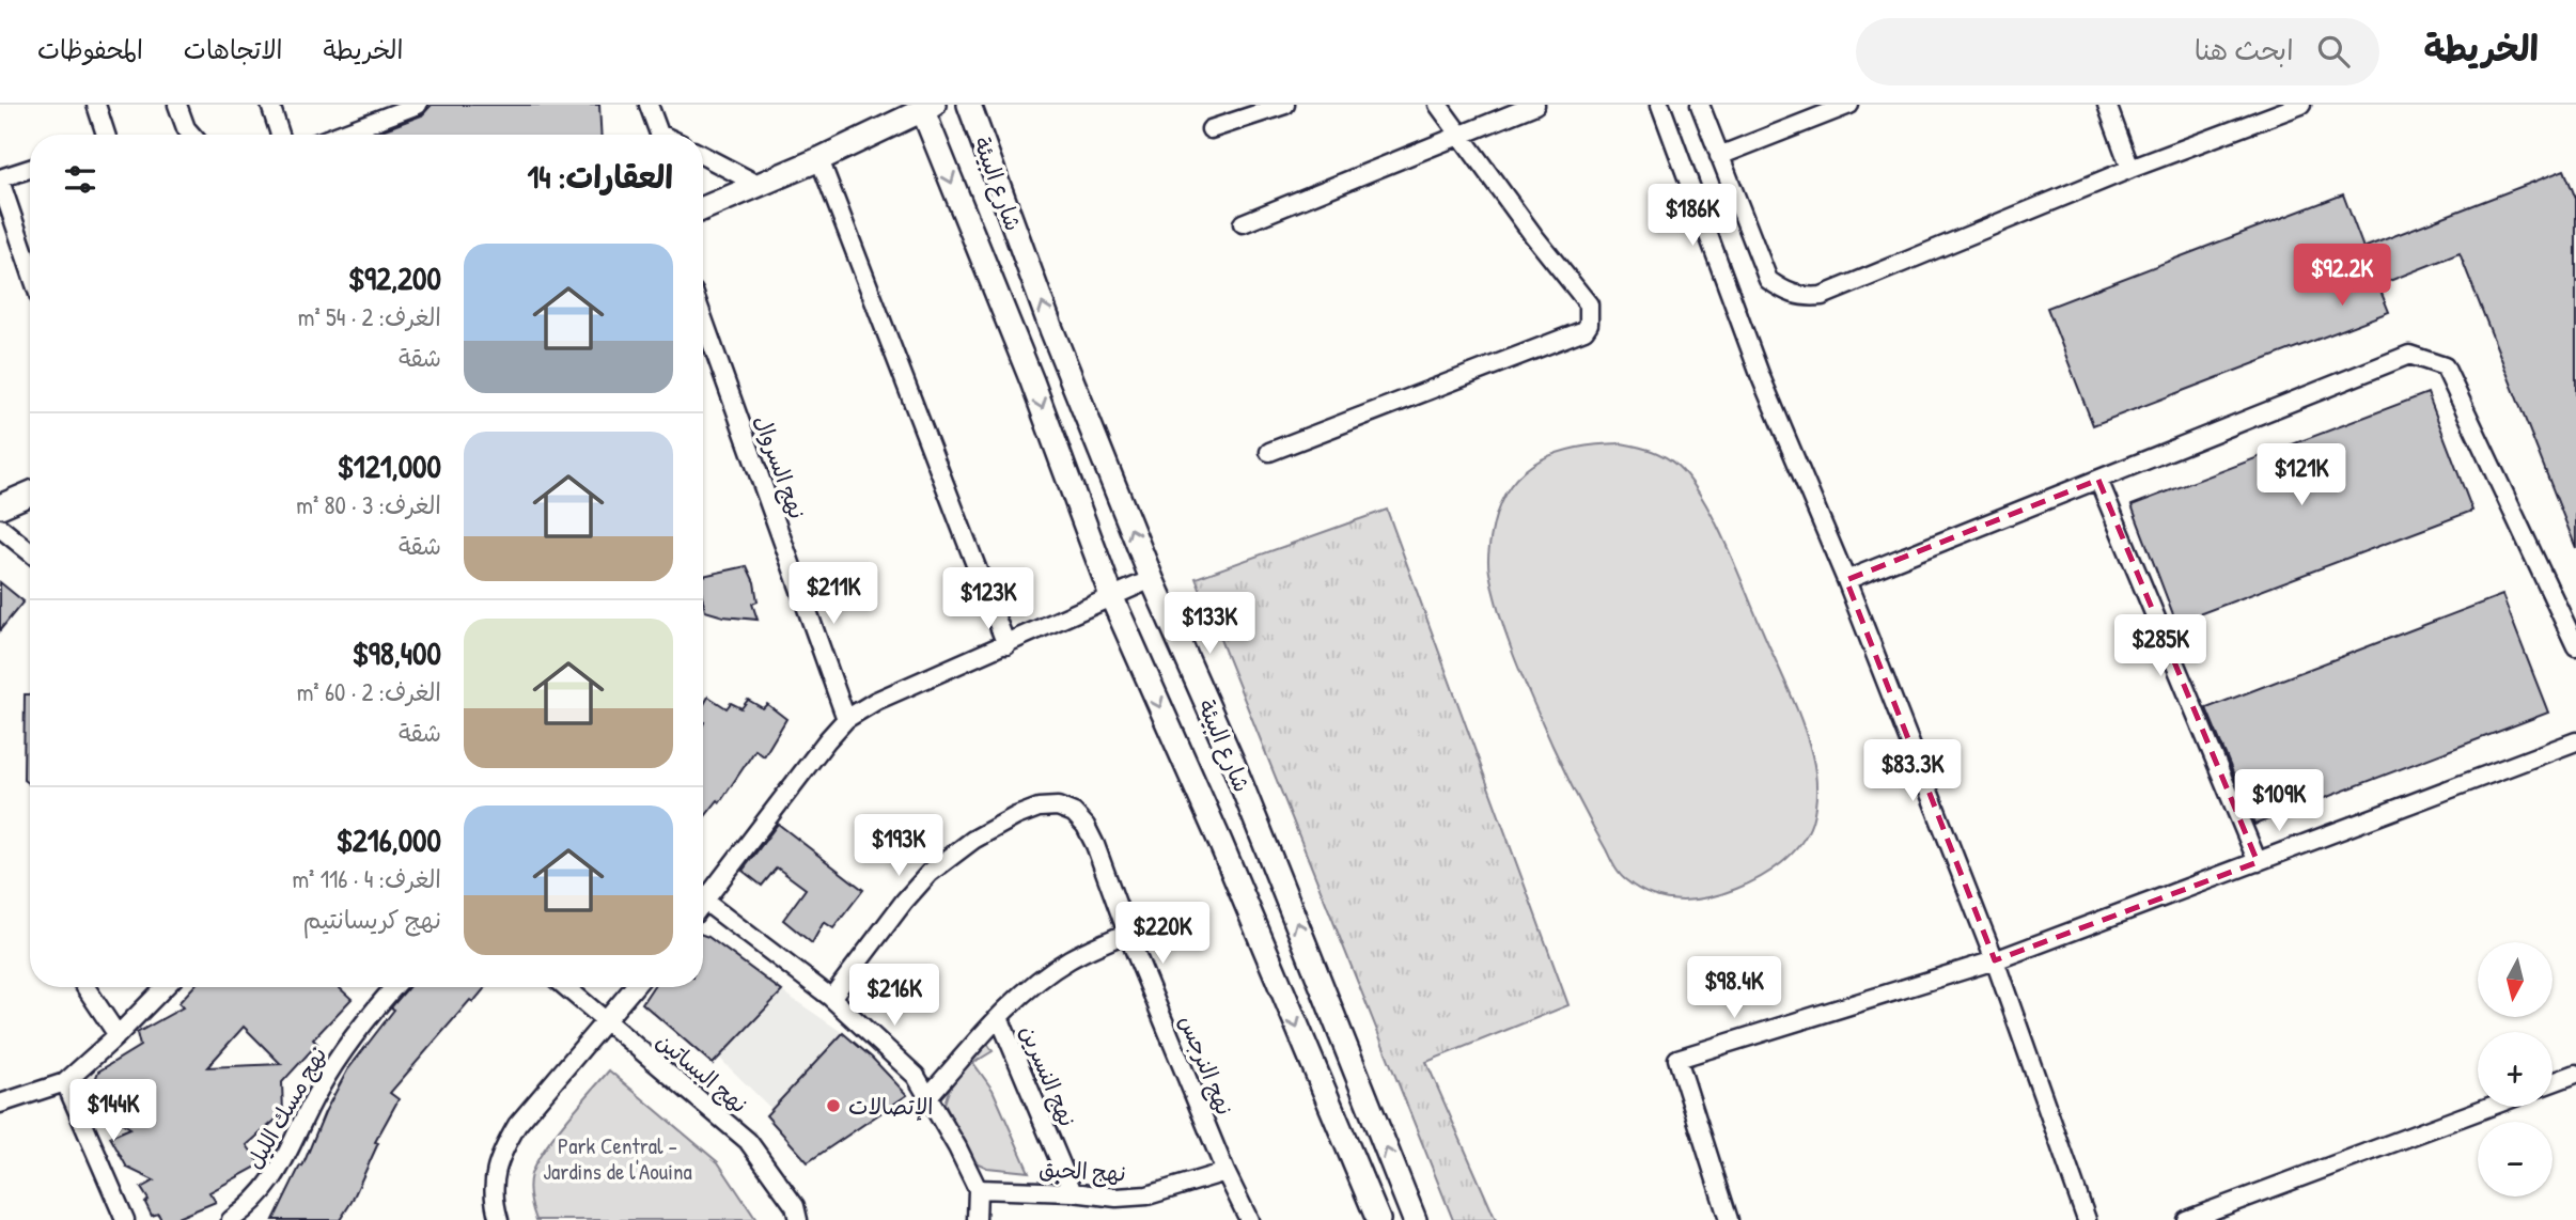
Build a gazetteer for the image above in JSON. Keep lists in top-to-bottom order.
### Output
{
  "streets": {
    "street": [
      "شارع البيئة",
      "نهج السروال",
      "نهج النرجس",
      "نهج البساتين",
      "نهج النسرين",
      "نهج مسك الليل",
      "نهج الحبق"
    ]
  },
  "crossings": [
    ["نهج النرجس", "نهج الحبق"],
    ["نهج النسرين", "نهج الحبق"]
  ],
  "parks": ["Park Central - Jardins de l'Aouina"],
  "places": ["الإتصالات"],
  "north": "bottom",
  "page": {
    "header": "الخريطة",
    "search": "ابحث هنا",
    "nav": ["الخريطة", "الاتجاهات", "المحفوظات"],
    "heading": "العقارات: 14",
    "price": [
      "$186K",
      "$92.2K",
      "$121K",
      "$211K",
      "$123K",
      "$133K",
      "$285K",
      "$83.3K",
      "$109K",
      "$193K",
      "$220K",
      "$98.4K",
      "$216K",
      "$144K"
    ],
    "list": [
      {
        "name": "$92,200",
        "note": "الغرف: 2 · 54 m² · شقة"
      },
      {
        "name": "$121,000",
        "note": "الغرف: 3 · 80 m² · شقة"
      },
      {
        "name": "$98,400",
        "note": "الغرف: 2 · 60 m² · شقة"
      },
      {
        "name": "$216,000",
        "note": "الغرف: 4 · 116 m² · نهج كريسانتيم"
      }
    ],
    "map_buttons": ["+", "−"]
  }
}
